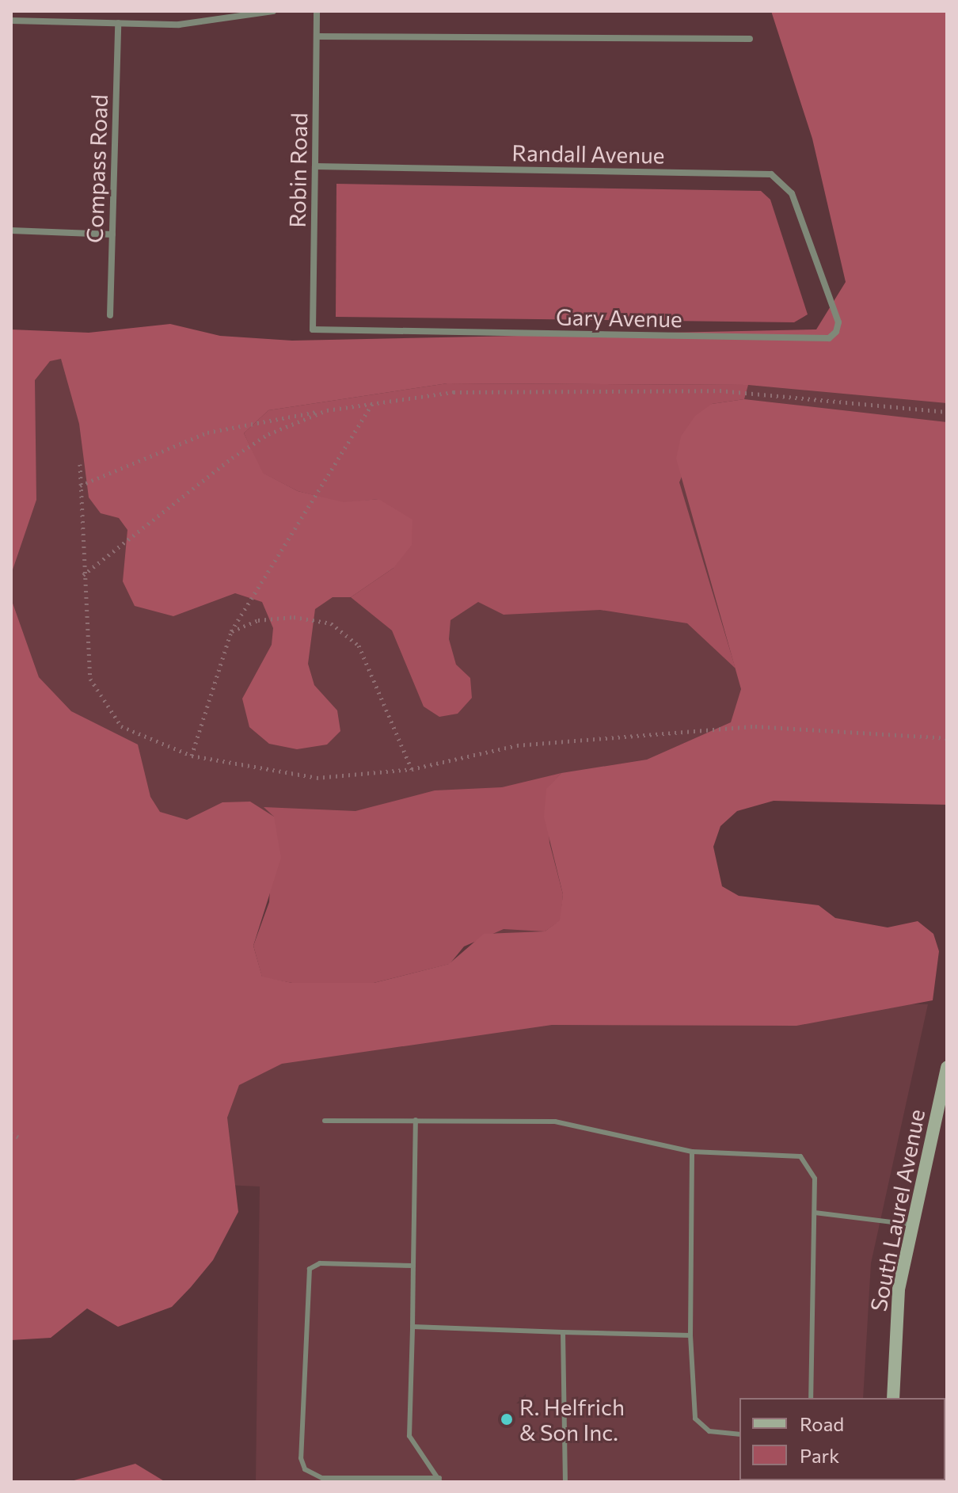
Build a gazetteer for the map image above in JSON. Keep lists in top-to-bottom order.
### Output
{
  "streets": {
    "street": [
      "Randall Avenue",
      "Compass Road",
      "Robin Road",
      "Gary Avenue",
      "South Laurel Avenue"
    ]
  },
  "crossings": [
    ["Randall Avenue", "Robin Road"],
    ["Randall Avenue", "Gary Avenue"],
    ["Robin Road", "Gary Avenue"]
  ],
  "places": ["R. Helfrich & Son Inc."],
  "legend": ["Road", "Park"]
}
